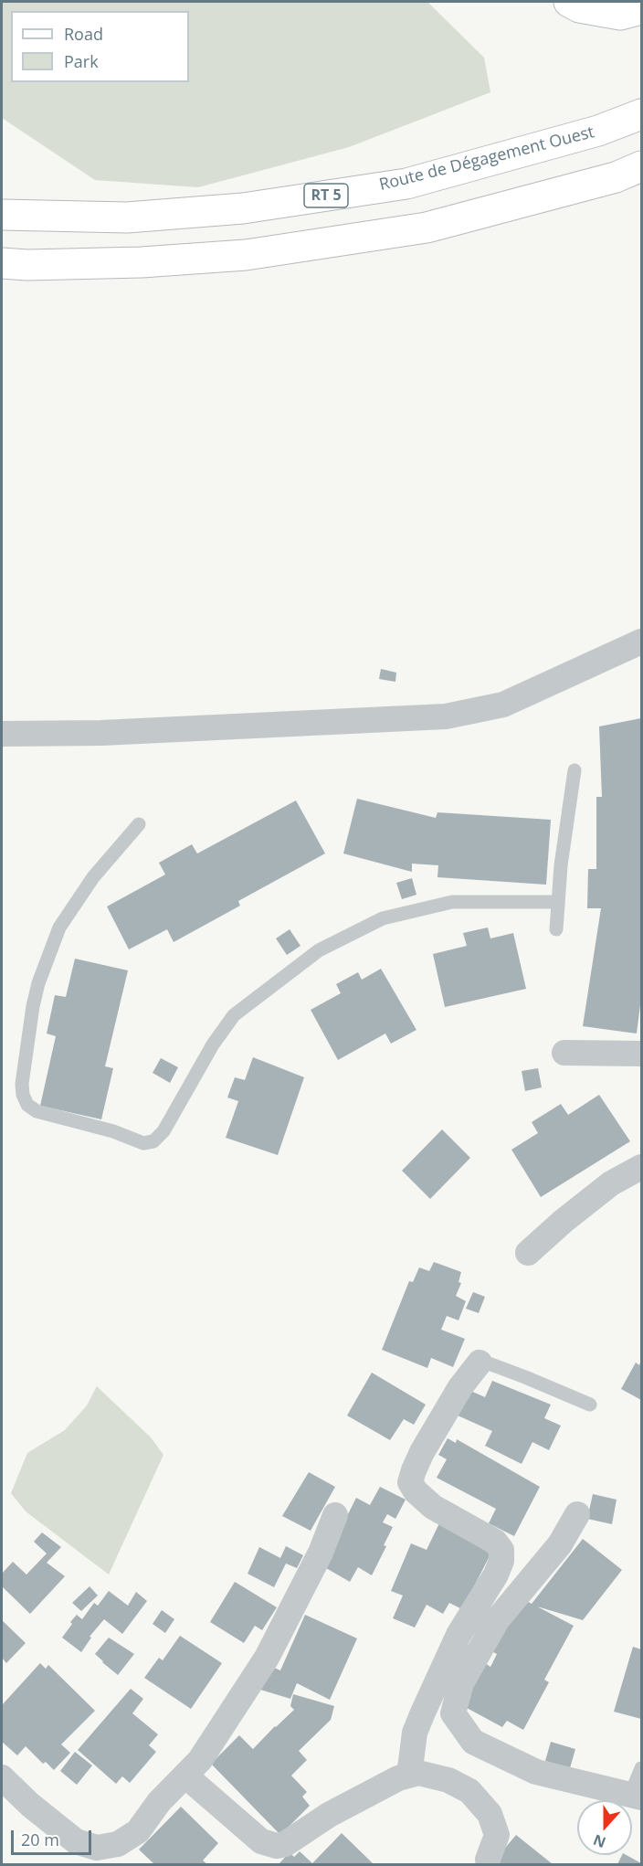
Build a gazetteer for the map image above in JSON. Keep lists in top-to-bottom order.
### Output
{
  "streets": {
    "main road": ["Route de Dégagement Ouest", "RT 5"]
  },
  "legend": ["Road", "Park"],
  "scale_bar": "20 m",
  "north": "bottom"
}
